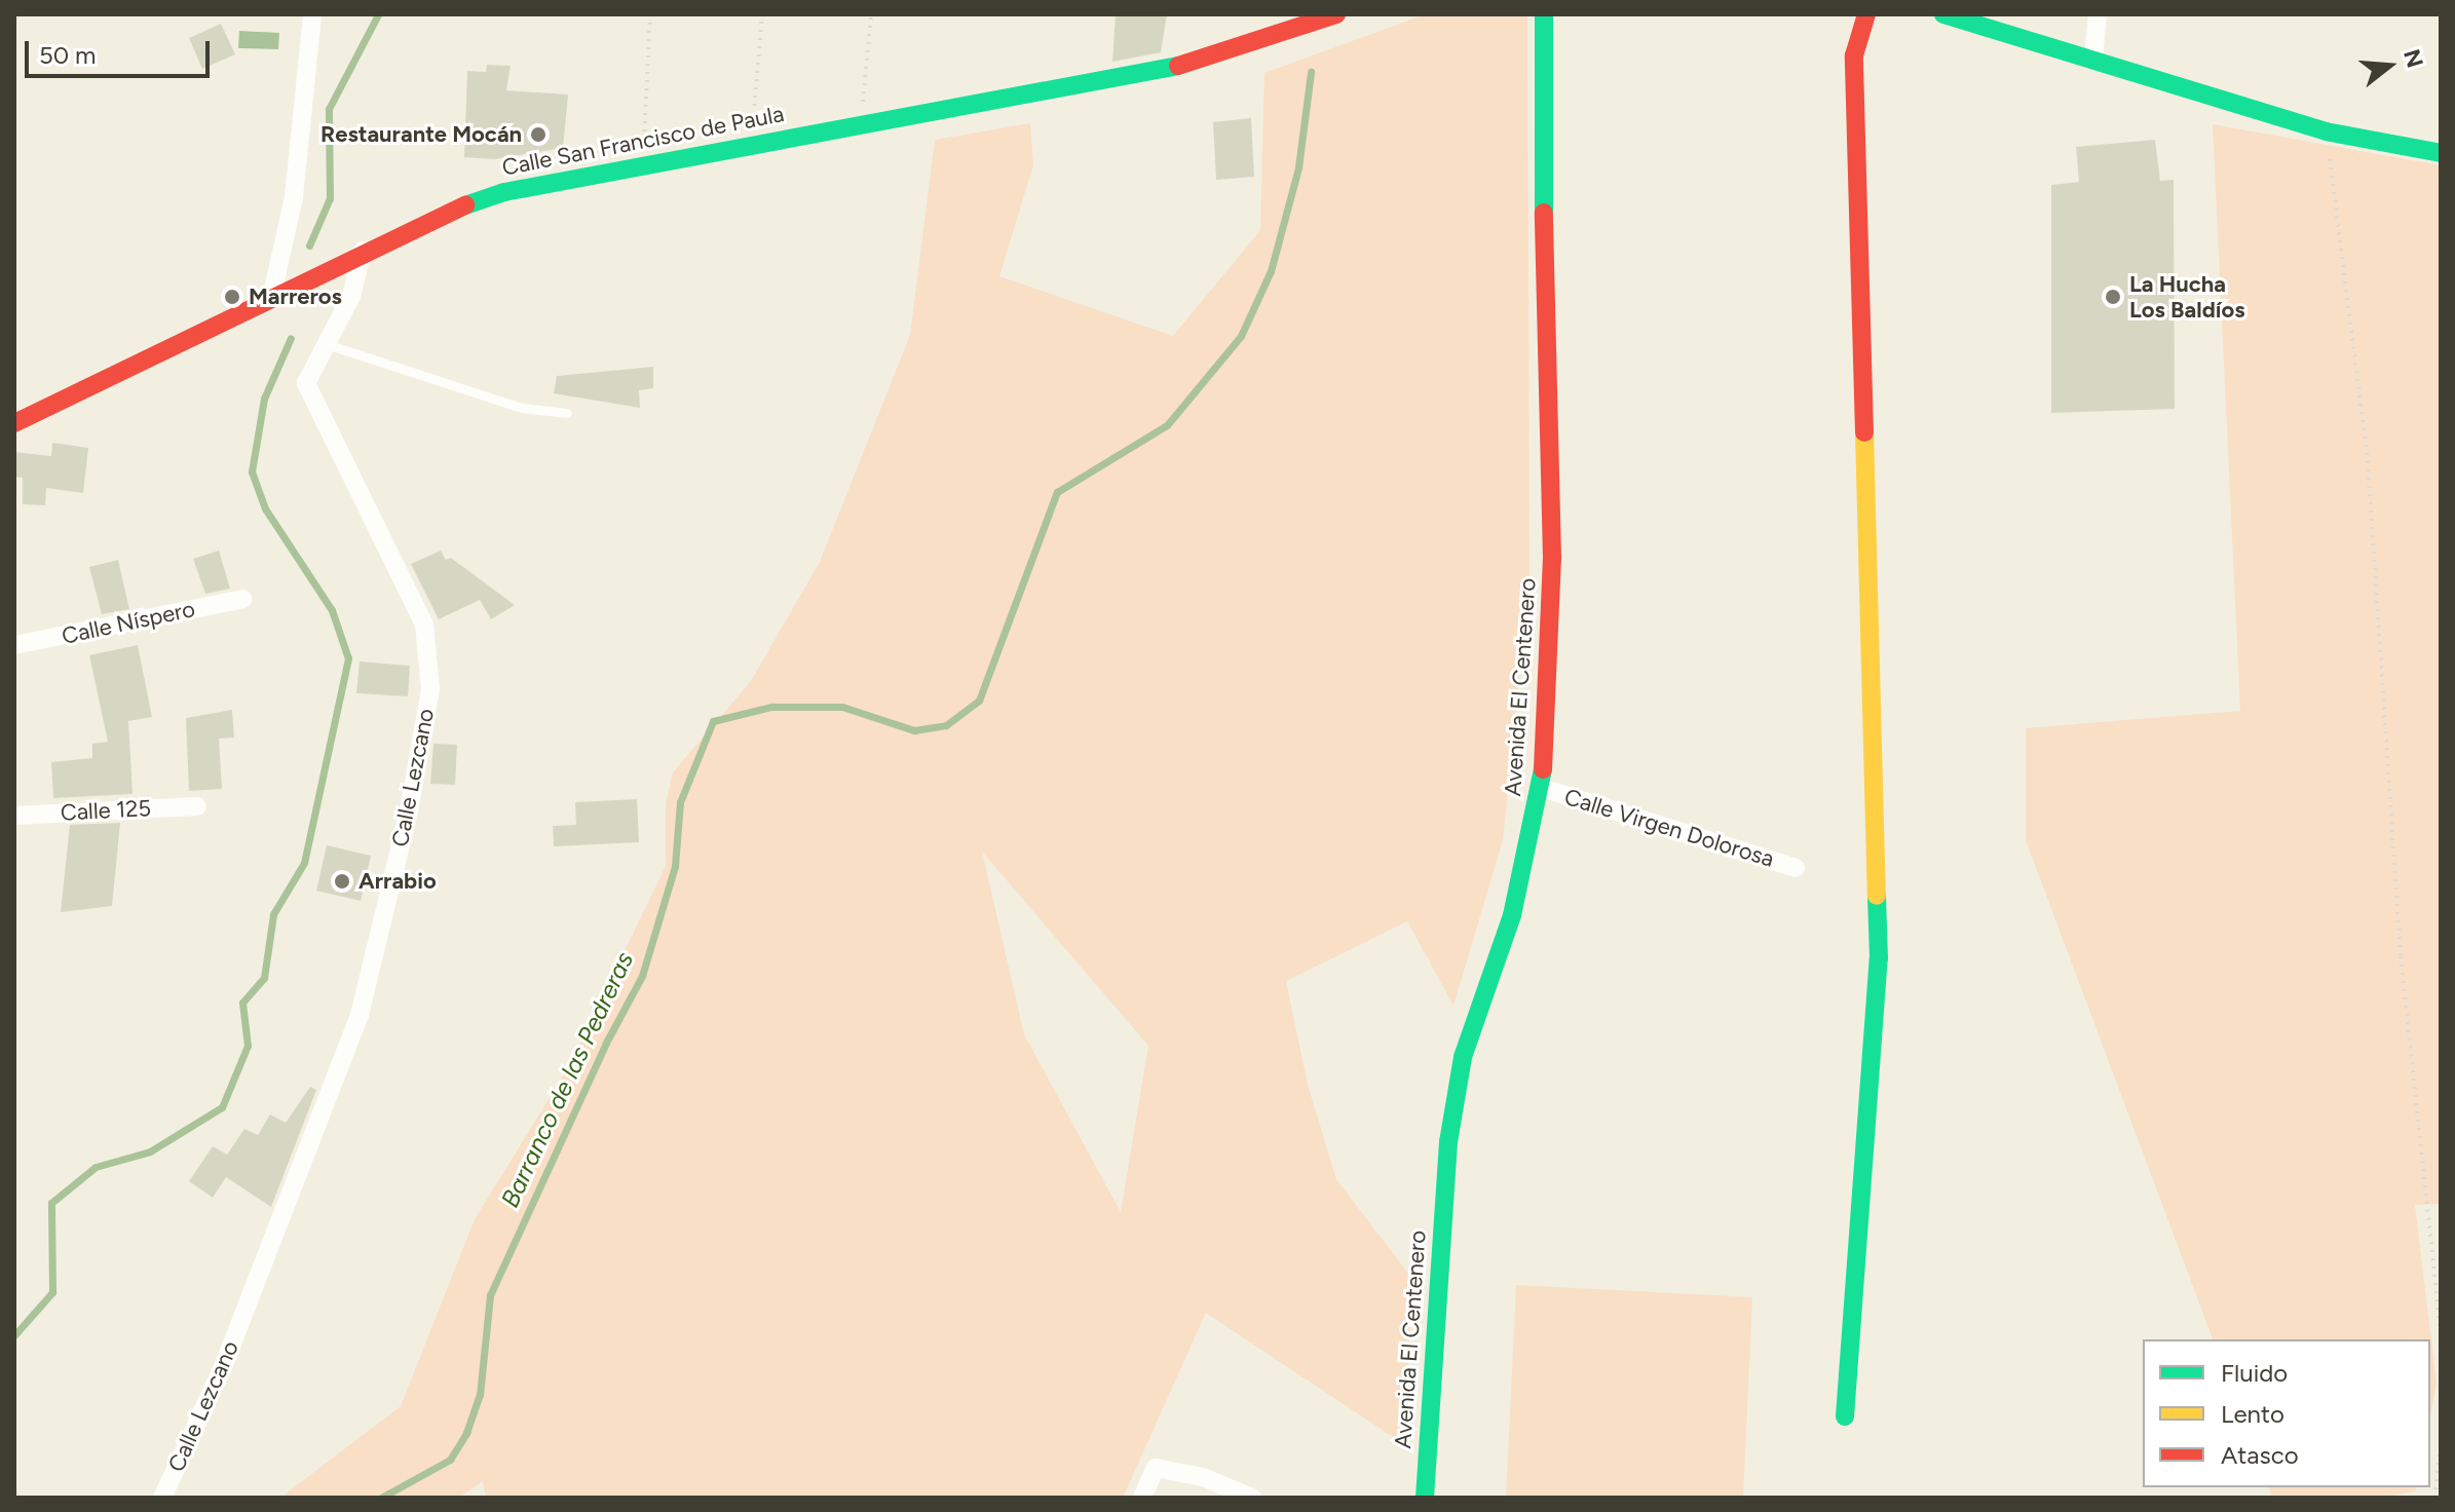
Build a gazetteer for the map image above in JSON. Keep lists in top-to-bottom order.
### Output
{
  "streets": {
    "street": [
      "Calle San Francisco de Paula",
      "Calle Níspero",
      "Avenida El Centenero",
      "Calle Lezcano",
      "Calle 125",
      "Calle Virgen Dolorosa"
    ]
  },
  "crossings": [
    ["Calle San Francisco de Paula", "Calle Lezcano"],
    ["Avenida El Centenero", "Calle Virgen Dolorosa"]
  ],
  "water": ["Barranco de las Pedreras"],
  "places": [
    "Restaurante Mocán",
    "Marreros",
    "La Hucha Los Baldíos",
    "Arrabio"
  ],
  "legend": ["Fluido", "Lento", "Atasco"],
  "scale_bar": "50 m",
  "north": "right"
}
